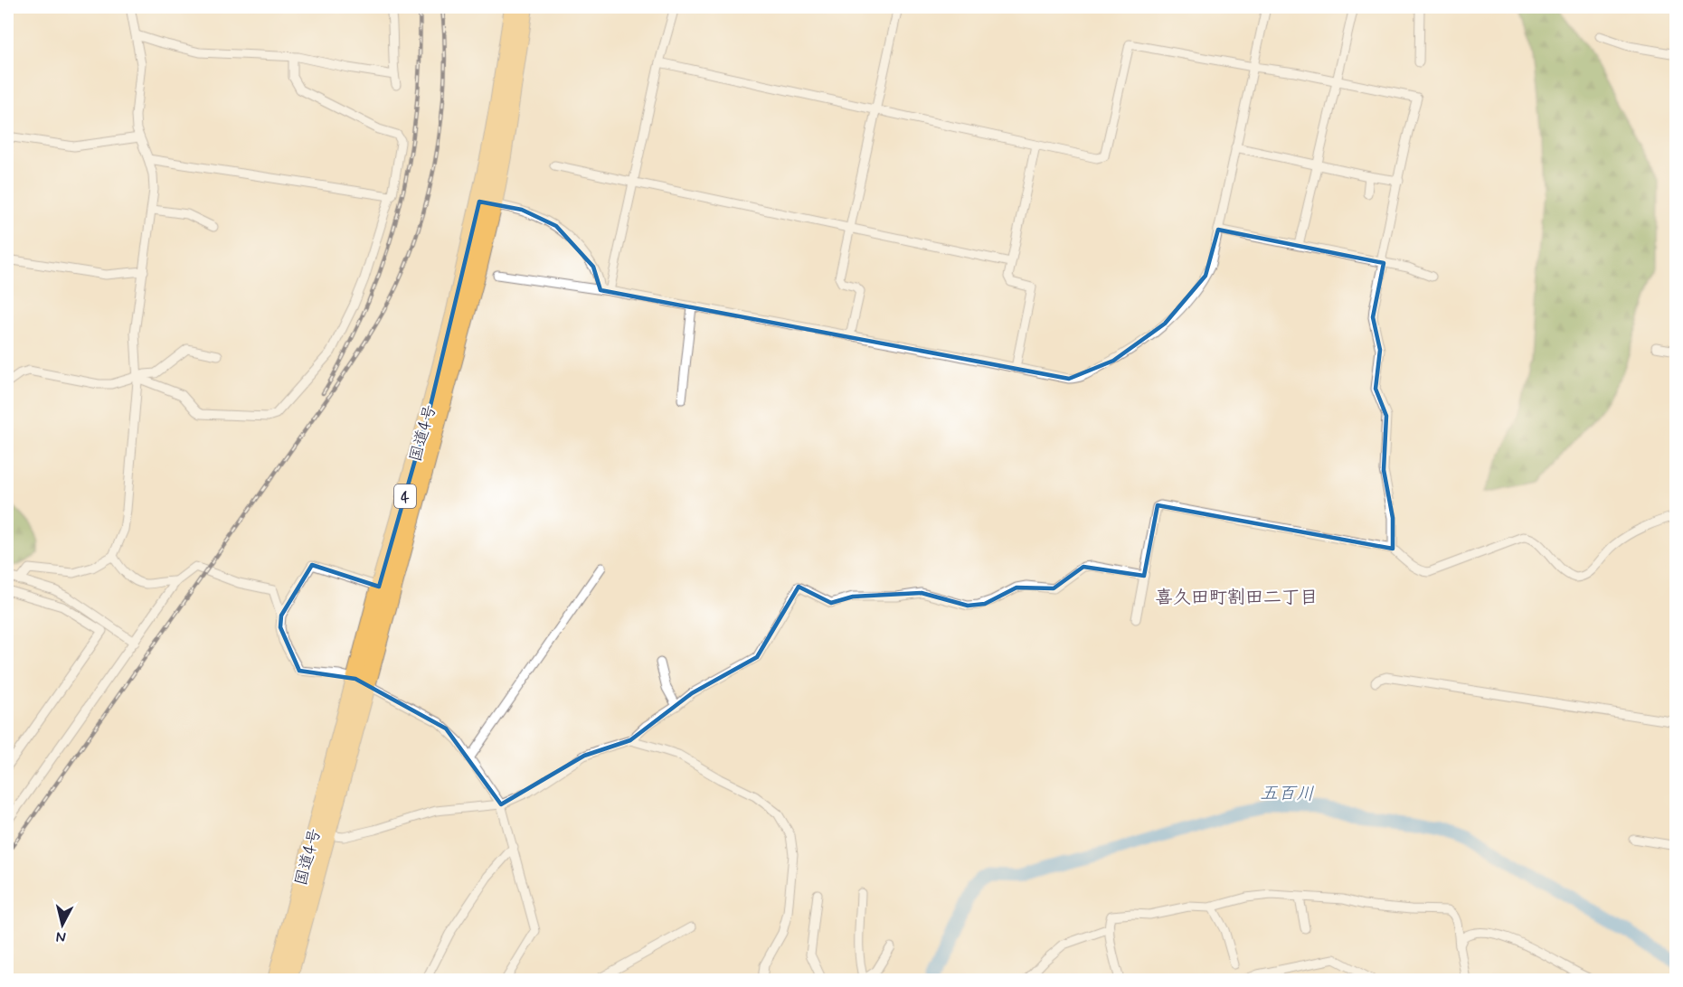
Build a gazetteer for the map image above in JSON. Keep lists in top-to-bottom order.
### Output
{
  "streets": {
    "highway": ["国道4号", "4"]
  },
  "districts": ["喜久田町割田二丁目"],
  "water": ["五百川"],
  "north": "bottom"
}
